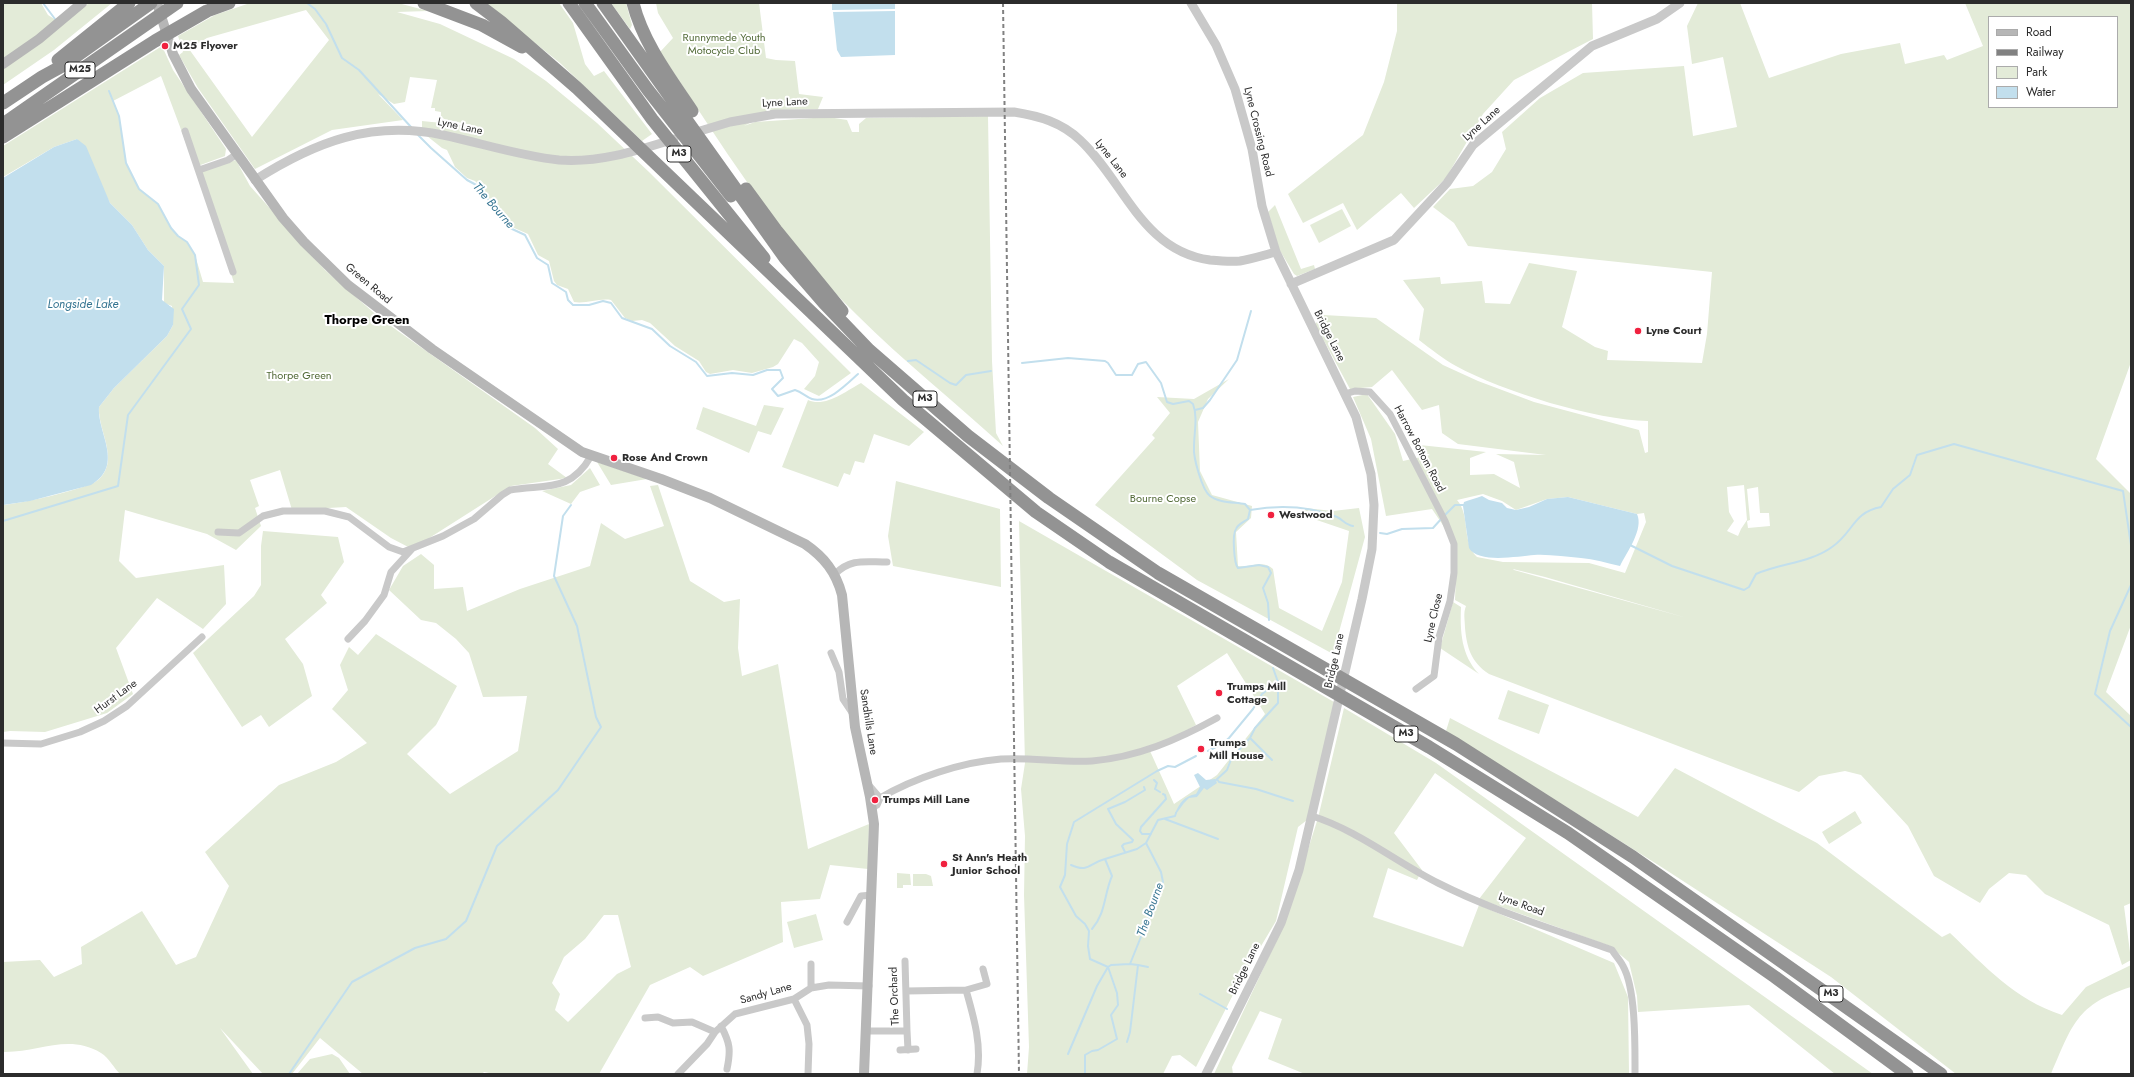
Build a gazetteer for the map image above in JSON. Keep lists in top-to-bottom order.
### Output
{
  "streets": {
    "highway": ["M25", "M3"],
    "main road": ["Green Road", "Sandhills Lane"],
    "street": [
      "Lyne Lane",
      "Lyne Crossing Road",
      "Bridge Lane",
      "Harrow Bottom Road",
      "Lyne Close",
      "Hurst Lane",
      "Lyne Road",
      "Sandy Lane",
      "The Orchard"
    ]
  },
  "crossings": [
    ["Lyne Lane", "Lyne Crossing Road"],
    ["Lyne Lane", "Green Road"],
    ["Lyne Lane", "Bridge Lane"],
    ["Lyne Crossing Road", "Bridge Lane"],
    ["Green Road", "Sandhills Lane"],
    ["Bridge Lane", "Harrow Bottom Road"],
    ["Bridge Lane", "Lyne Road"],
    ["Harrow Bottom Road", "Lyne Close"],
    ["Sandhills Lane", "Sandy Lane"],
    ["Sandhills Lane", "The Orchard"]
  ],
  "districts": ["Thorpe Green"],
  "water": ["The Bourne", "Longside Lake"],
  "parks": ["Runnymede Youth Motocycle Club", "Thorpe Green", "Bourne Copse"],
  "places": [
    "M25 Flyover",
    "Lyne Court",
    "Rose And Crown",
    "Westwood",
    "Trumps Mill Cottage",
    "Trumps Mill House",
    "Trumps Mill Lane",
    "St Ann's Heath Junior School"
  ],
  "legend": [
    "Road",
    "Railway",
    "Park",
    "Water"
  ]
}
